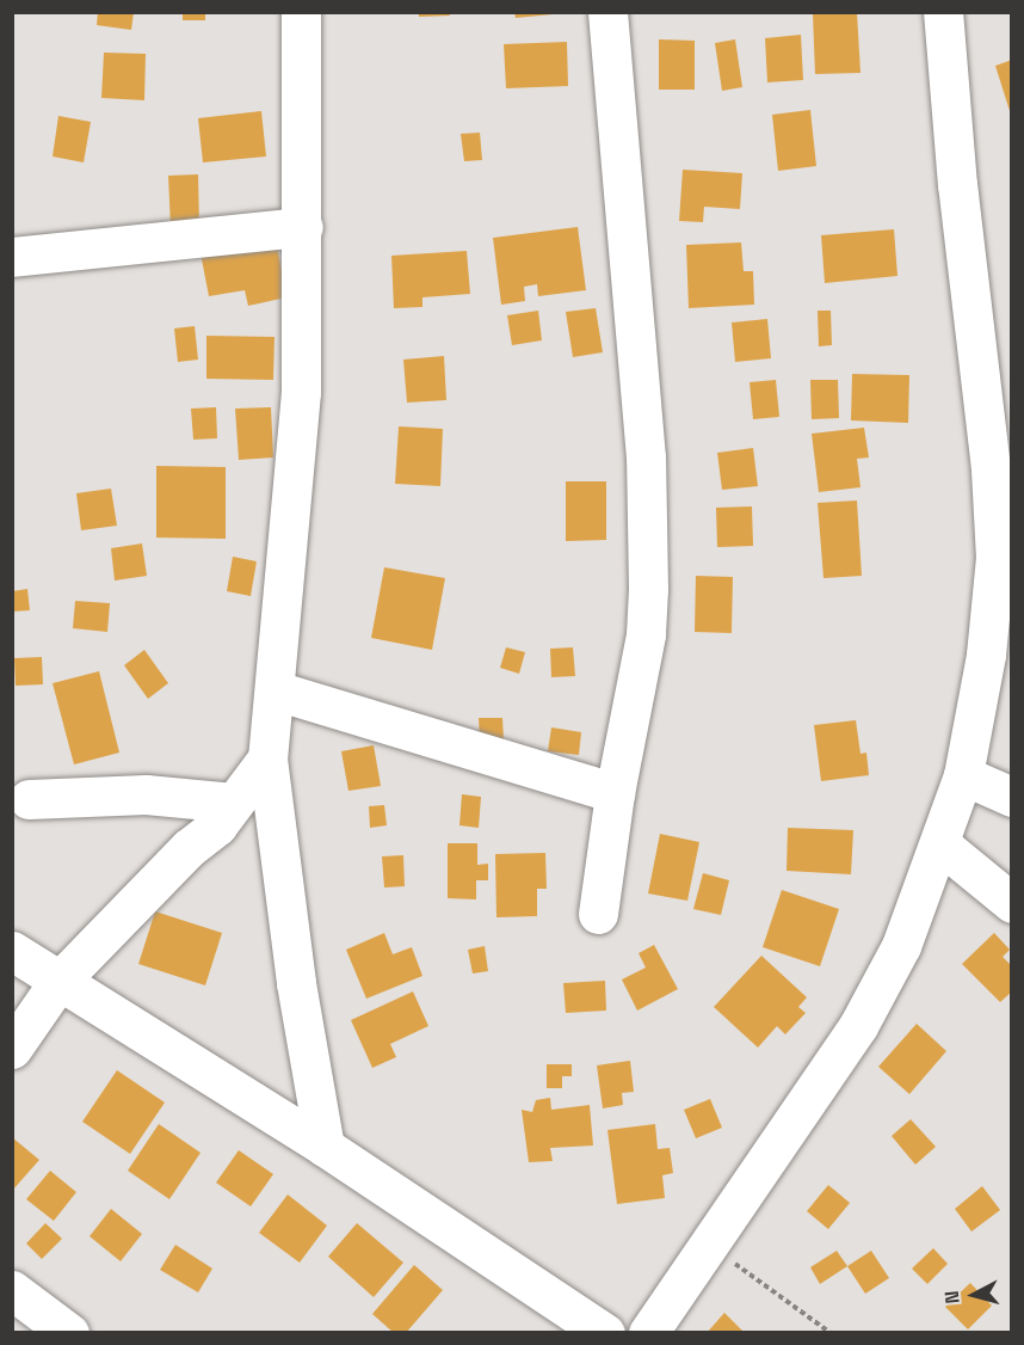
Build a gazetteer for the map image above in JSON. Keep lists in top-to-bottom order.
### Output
{
  "north": "left"
}
